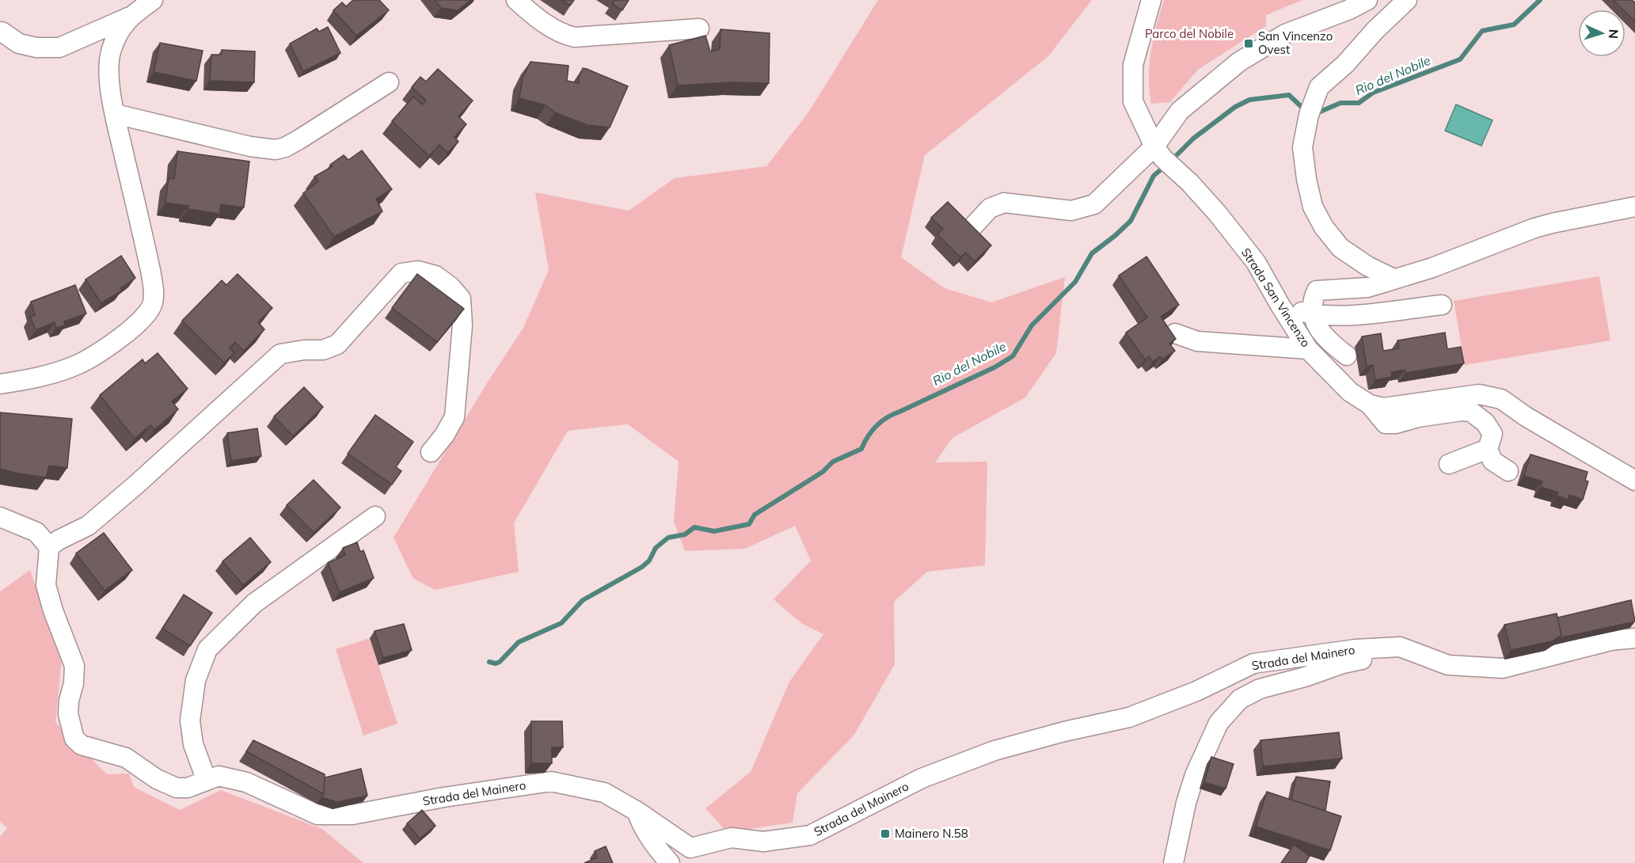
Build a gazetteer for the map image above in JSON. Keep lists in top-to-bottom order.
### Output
{
  "streets": {
    "street": ["Strada San Vincenzo", "Strada del Mainero"]
  },
  "water": ["Rio del Nobile"],
  "parks": ["Parco del Nobile"],
  "places": {
    "transit": ["San Vincenzo Ovest", "Mainero N.58"]
  },
  "north": "right"
}
